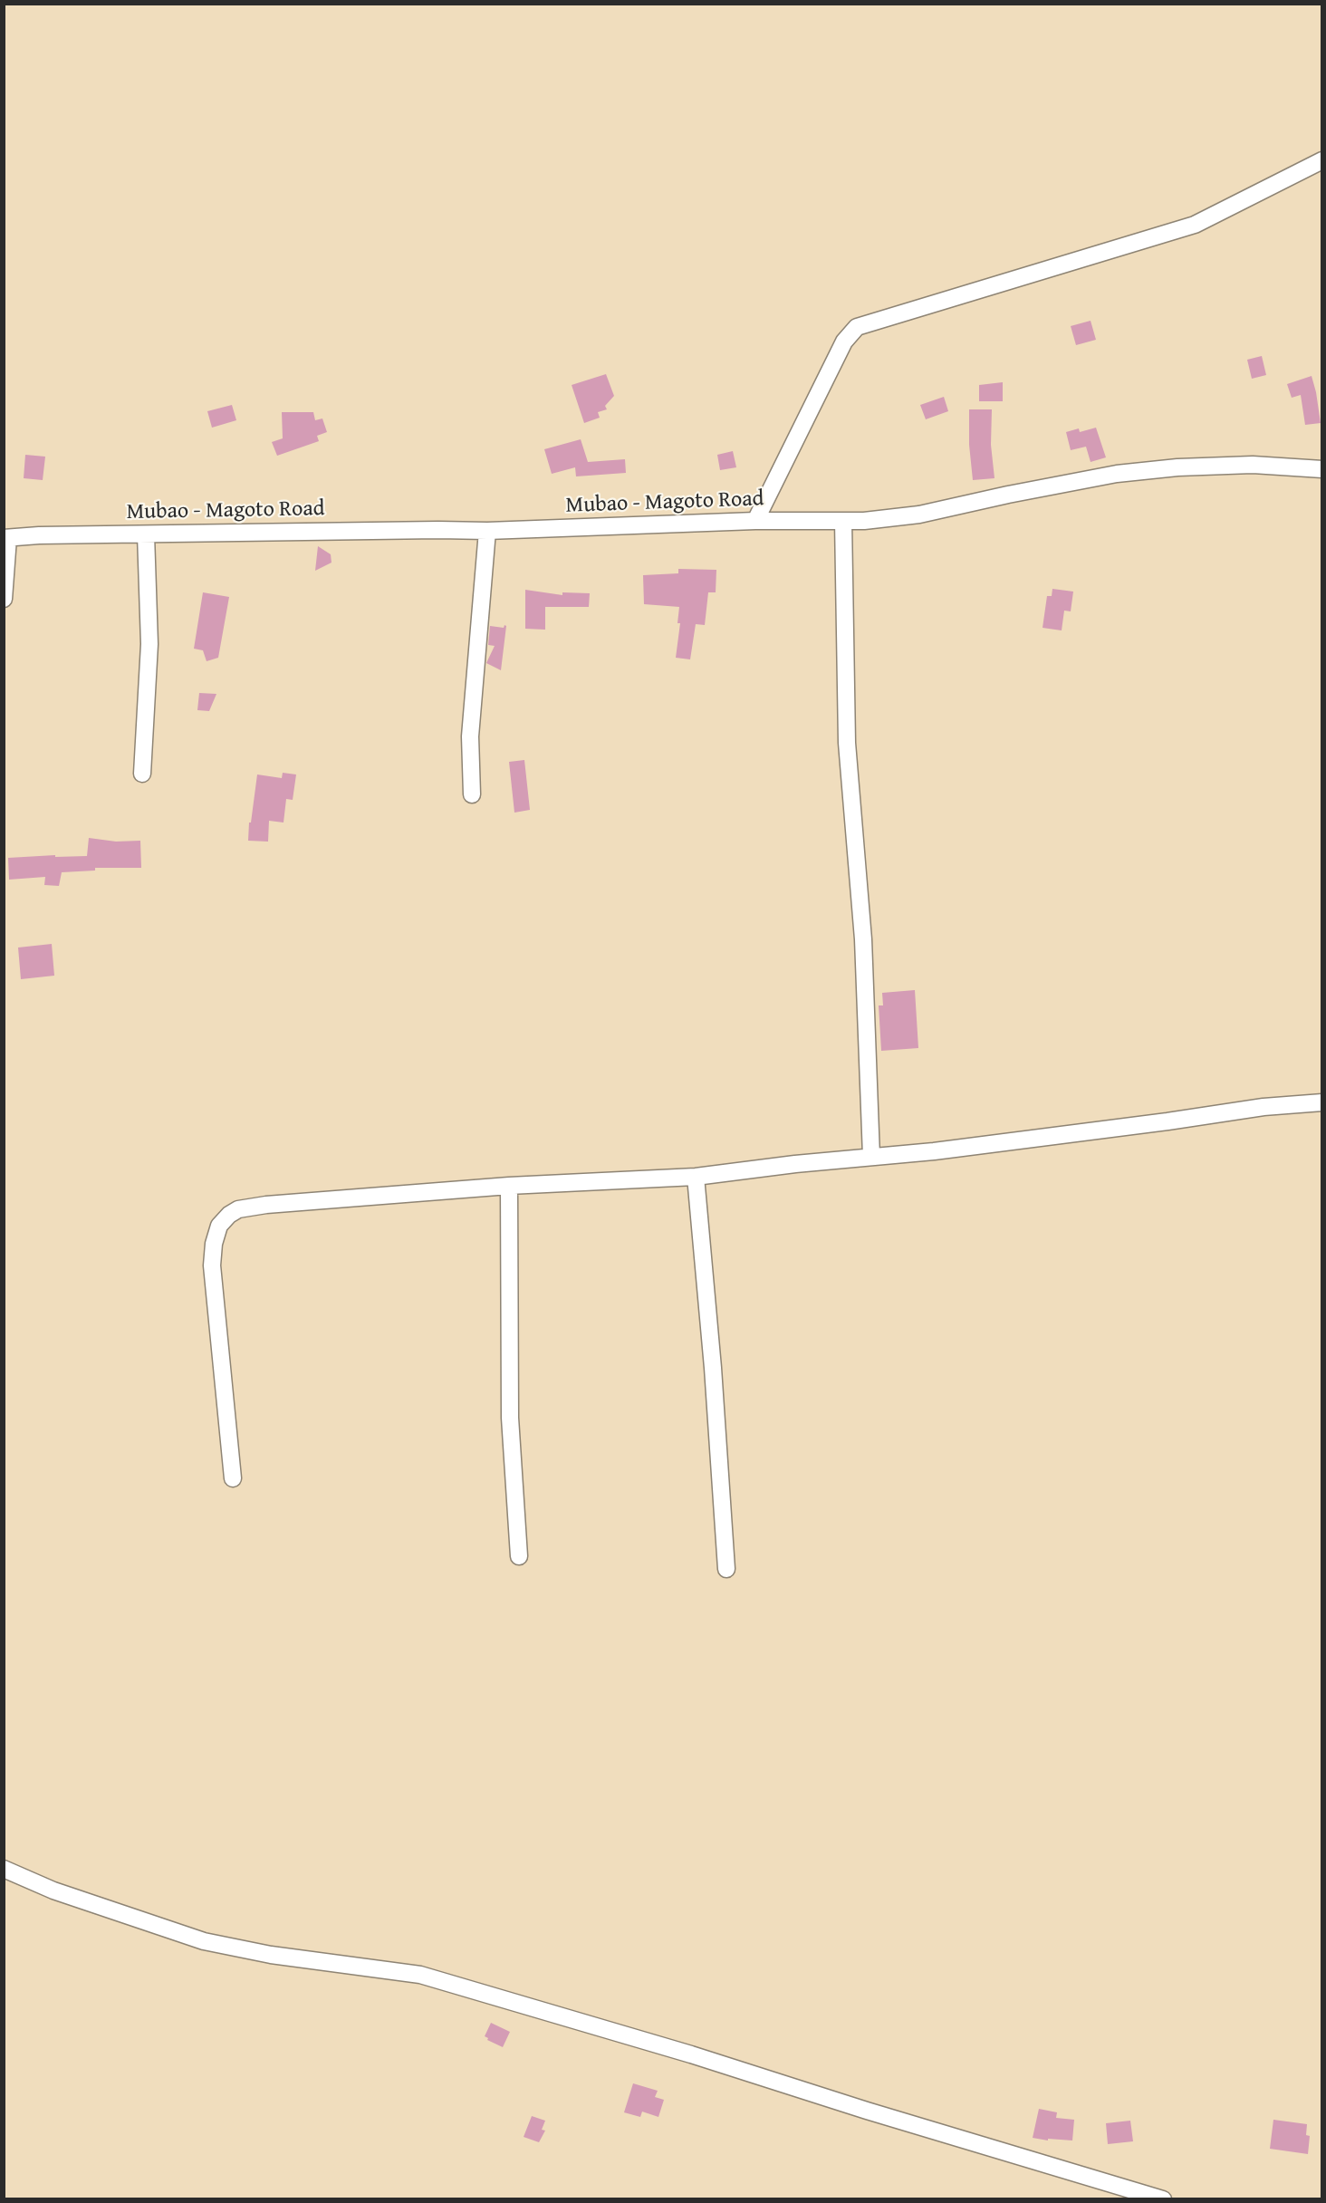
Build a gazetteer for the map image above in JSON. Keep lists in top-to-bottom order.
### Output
{
  "streets": {
    "street": ["Mubao - Magoto Road"]
  }
}
